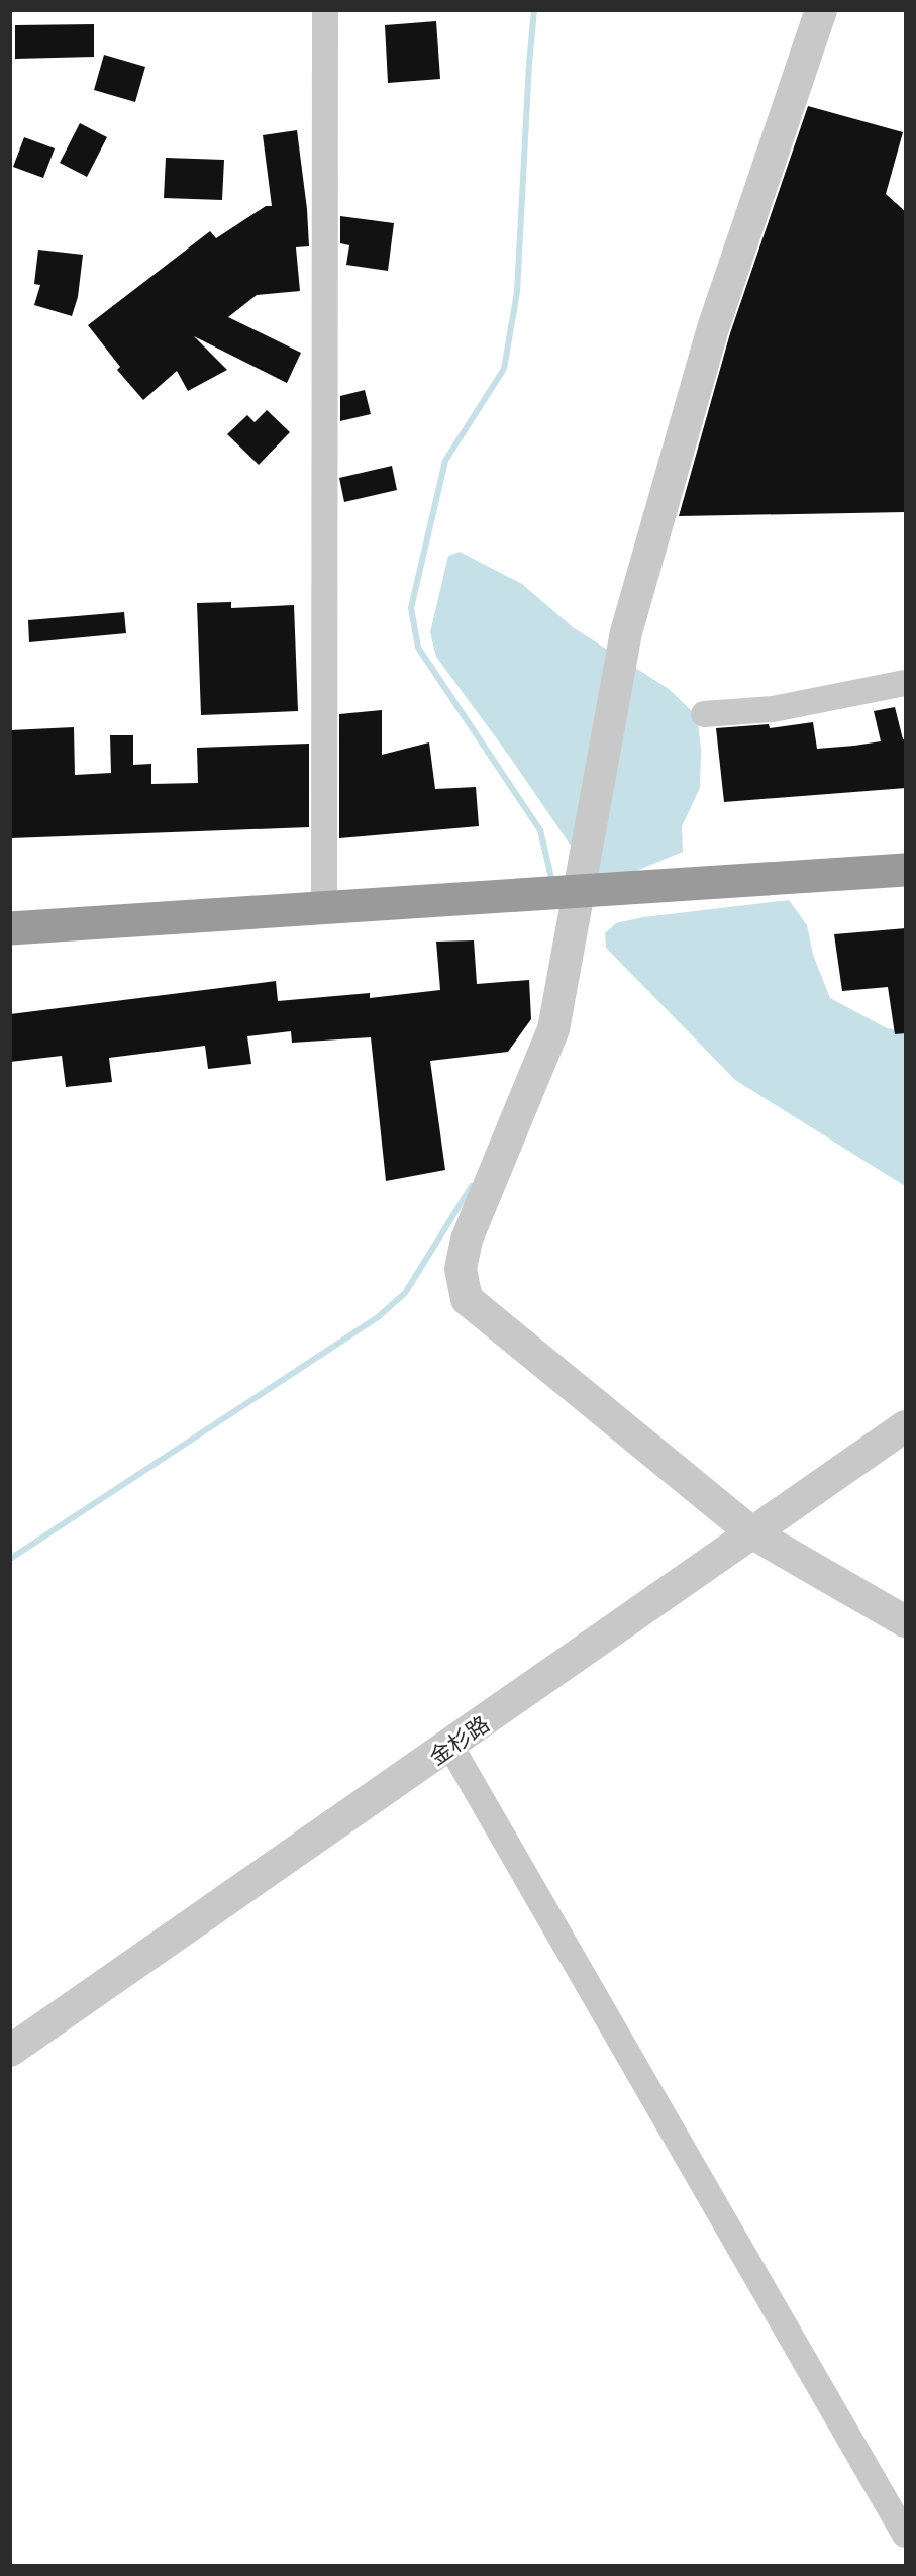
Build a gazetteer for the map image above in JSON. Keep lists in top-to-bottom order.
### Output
{
  "streets": {
    "street": ["金杉路"]
  }
}
